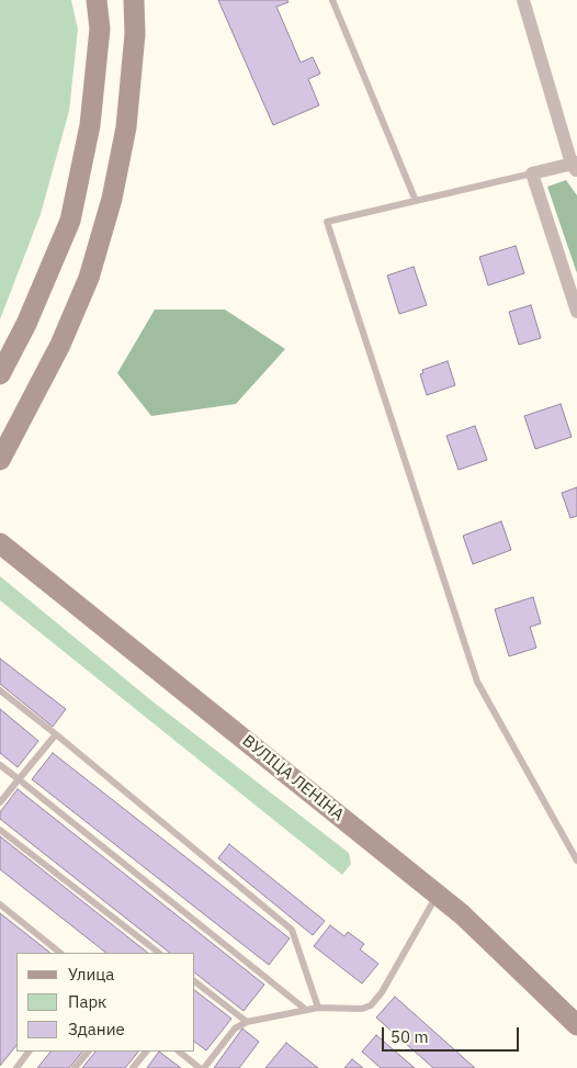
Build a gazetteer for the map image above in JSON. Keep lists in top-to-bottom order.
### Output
{
  "streets": {
    "main road": ["ВУЛІЦА ЛЕНІНА"]
  },
  "legend": ["Улица", "Парк", "Здание"],
  "scale_bar": "50 m"
}
